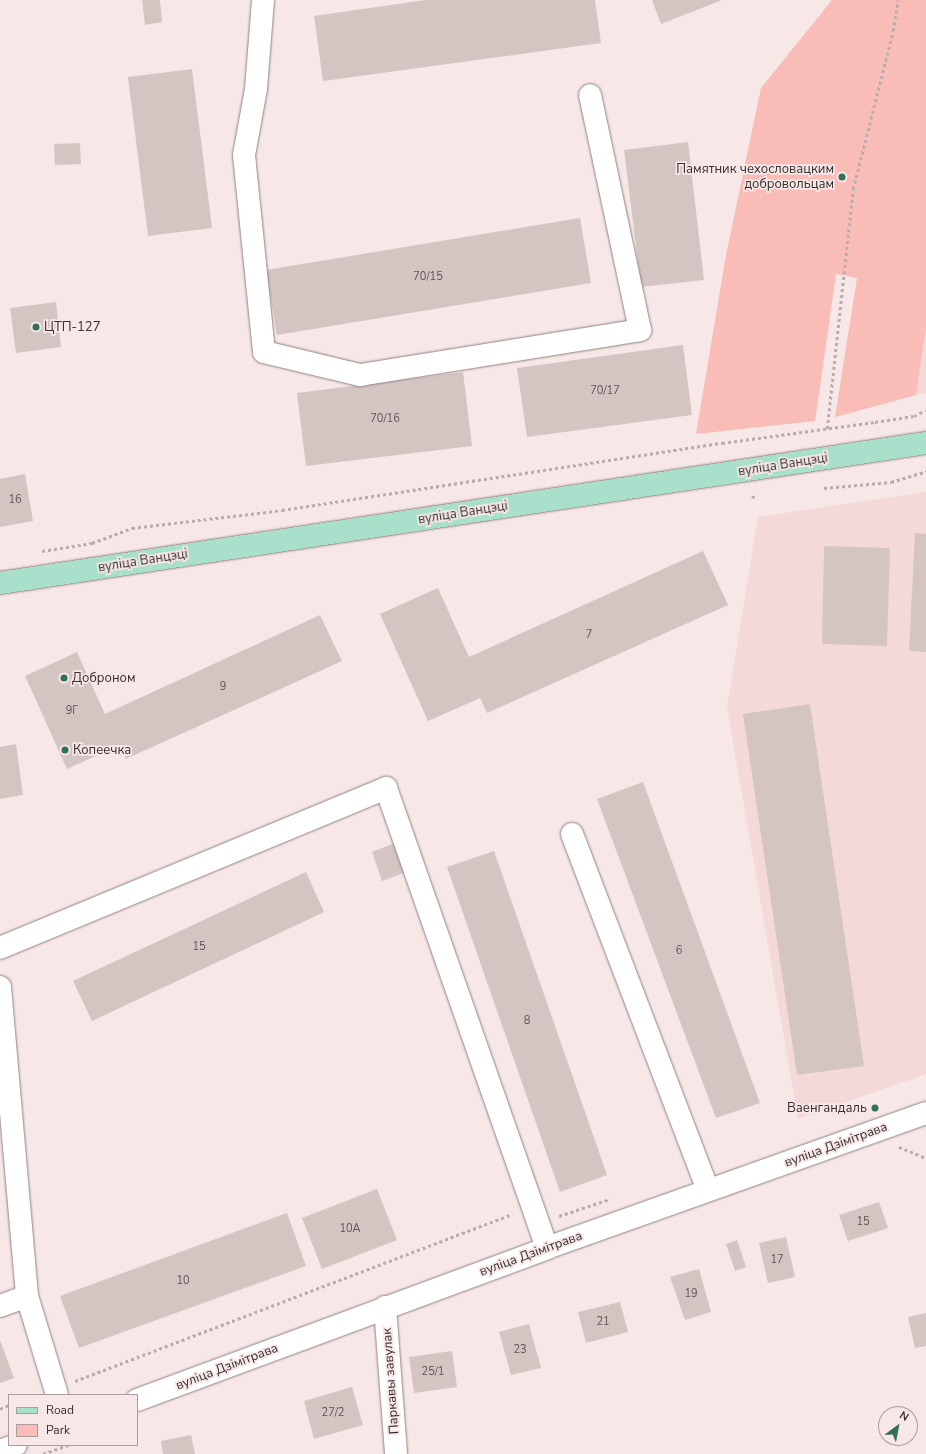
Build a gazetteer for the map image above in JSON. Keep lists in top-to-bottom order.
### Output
{
  "streets": {
    "main road": ["вуліца Ванцэці"],
    "street": ["вуліца Дзімітрава", "Паркавы завулак"]
  },
  "crossings": [
    ["вуліца Дзімітрава", "Паркавы завулак"]
  ],
  "places": [
    "Памятник чехословацким добровольцам",
    "ЦТП-127",
    "Доброном",
    "Копеечка",
    "Ваенгандаль"
  ],
  "house_numbers": [
    "70/15",
    "70/17",
    "70/16",
    "16",
    "7",
    "9",
    "9Г",
    "15",
    "6",
    "8",
    "15",
    "10А",
    "17",
    "10",
    "19",
    "21",
    "23",
    "25/1",
    "27/2"
  ],
  "legend": ["Road", "Park"],
  "north": "top right"
}
